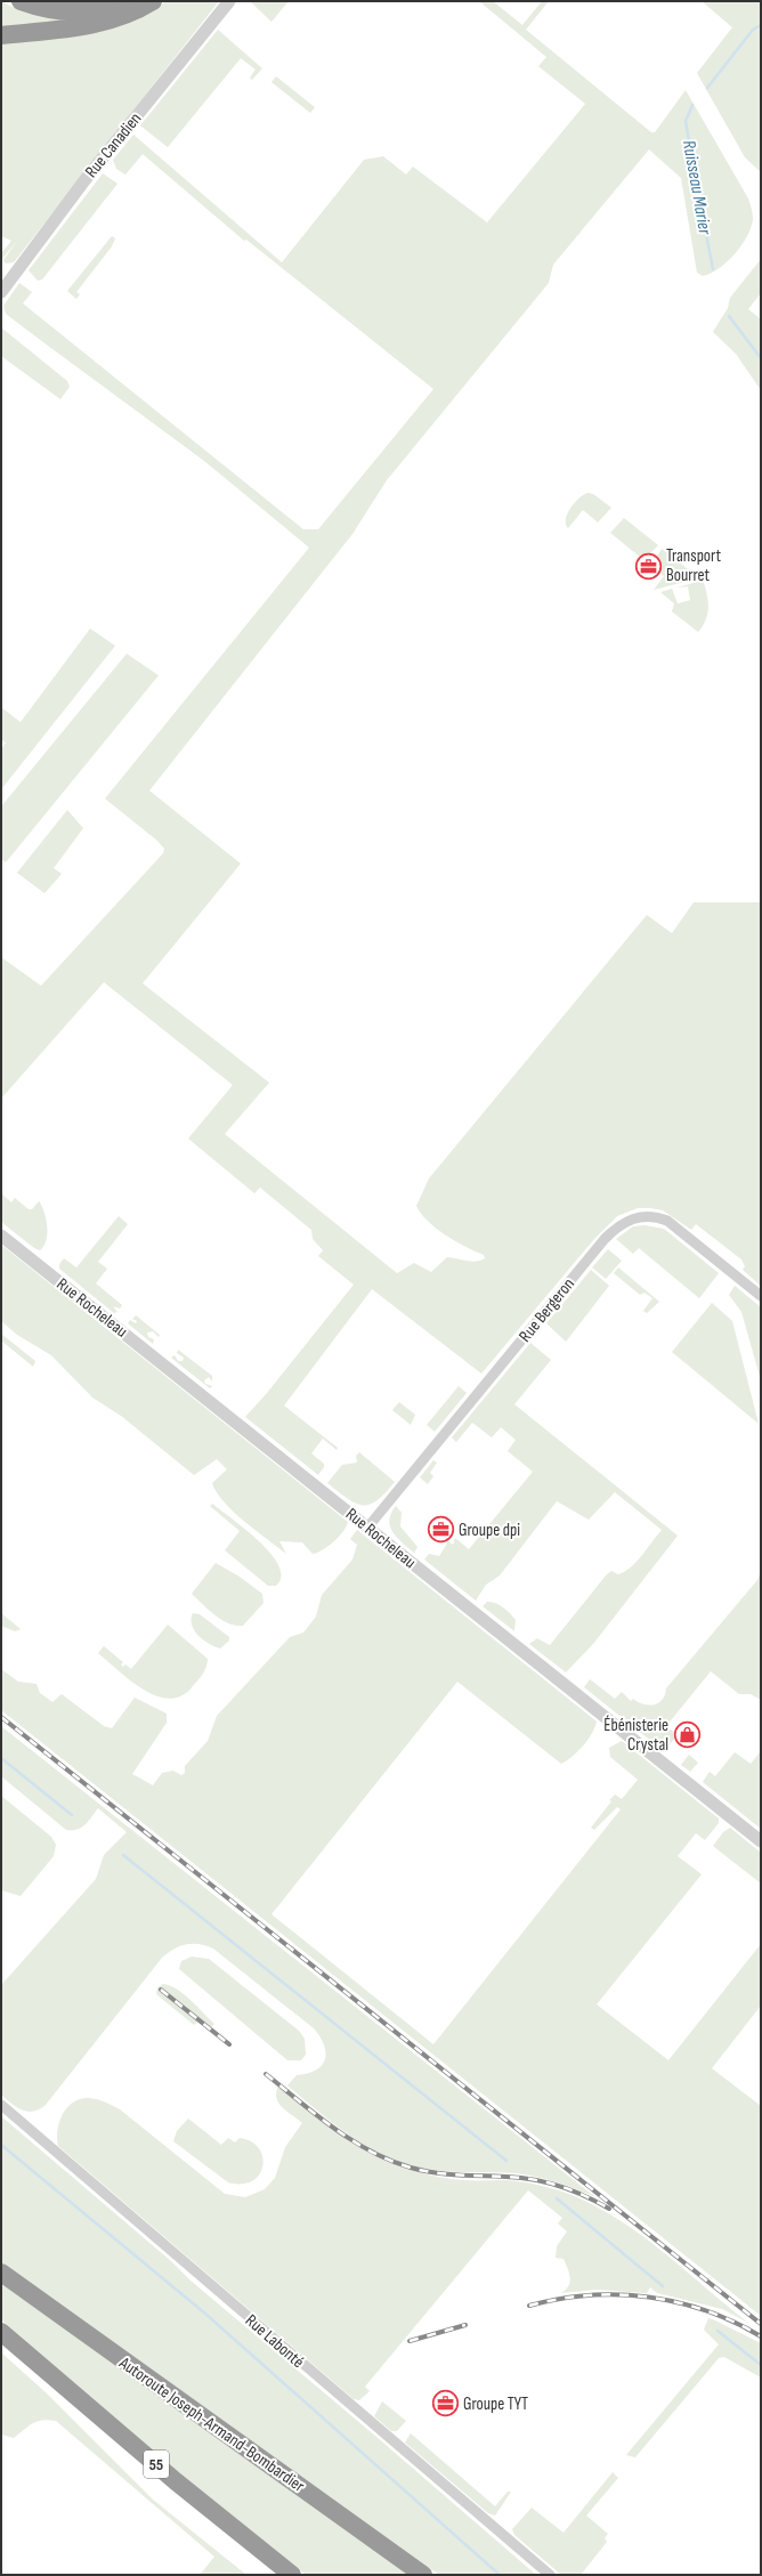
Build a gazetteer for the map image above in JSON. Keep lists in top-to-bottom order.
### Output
{
  "streets": {
    "highway": ["Autoroute Joseph-Armand-Bombardier", "55"],
    "street": [
      "Rue Canadien",
      "Rue Rocheleau",
      "Rue Bergeron",
      "Rue Labonté"
    ]
  },
  "crossings": [
    ["Rue Rocheleau", "Rue Bergeron"]
  ],
  "water": ["Ruisseau Marier"],
  "places": {
    "office": ["Transport Bourret", "Groupe dpi", "Groupe TYT"],
    "shop": ["Ébénisterie Crystal"]
  }
}
